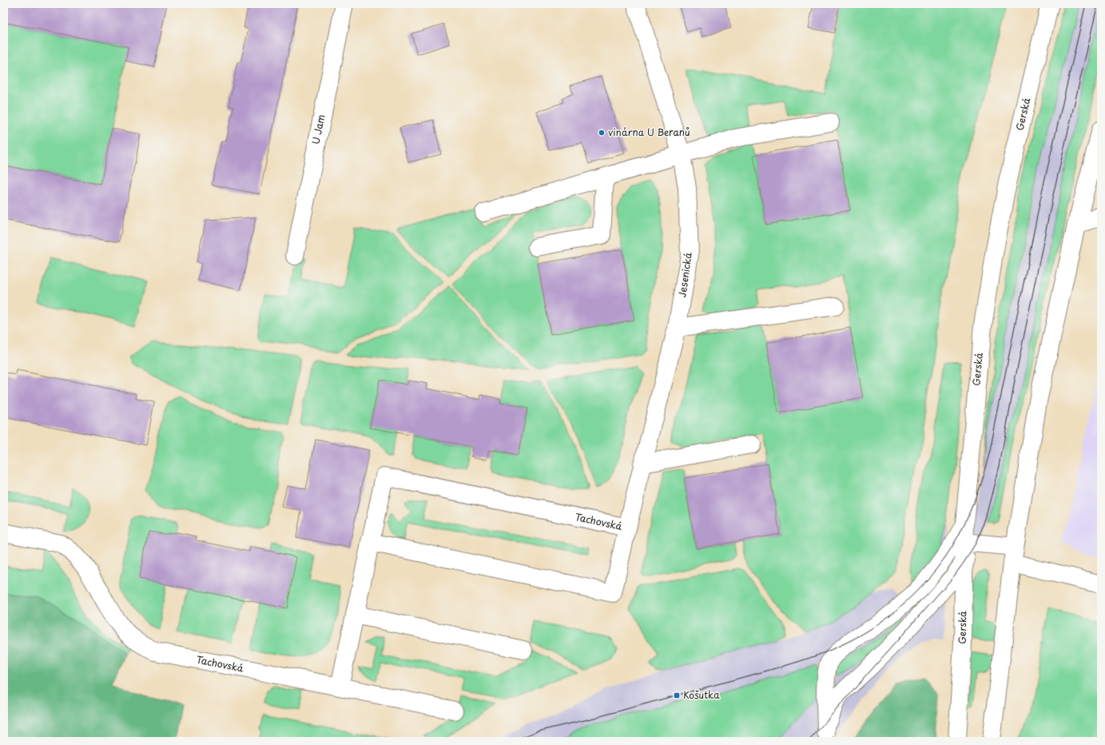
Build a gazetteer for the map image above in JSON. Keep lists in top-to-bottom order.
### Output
{
  "streets": {
    "street": [
      "Gerská",
      "U Jam",
      "Jesenická",
      "Tachovská"
    ]
  },
  "crossings": [
    ["Jesenická", "Tachovská"]
  ],
  "places": {
    "other": ["vinárna U Beranů"],
    "transit": ["Košutka"]
  }
}
